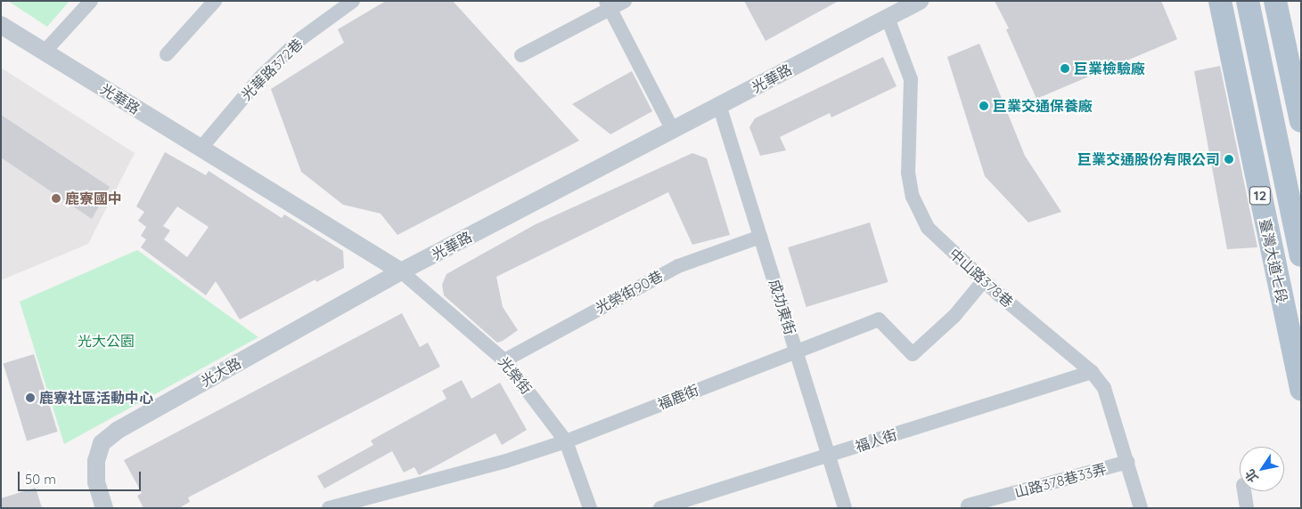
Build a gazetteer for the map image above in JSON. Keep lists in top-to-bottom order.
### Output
{
  "streets": {
    "main road": ["12", "臺灣大道七段"],
    "street": [
      "光華路372巷",
      "光華路",
      "中山路378巷",
      "光榮街90巷",
      "成功東街",
      "光大路",
      "光榮街",
      "福鹿街",
      "福人街",
      "山路378巷33弄"
    ]
  },
  "crossings": [
    ["光華路372巷", "光華路"],
    ["光華路", "中山路378巷"],
    ["光華路", "成功東街"],
    ["光華路", "光大路"],
    ["光華路", "光榮街"],
    ["中山路378巷", "福鹿街"],
    ["中山路378巷", "福人街"],
    ["中山路378巷", "山路378巷33弄"],
    ["光榮街90巷", "成功東街"],
    ["光榮街90巷", "光榮街"],
    ["成功東街", "福鹿街"],
    ["成功東街", "福人街"],
    ["光大路", "光榮街"],
    ["光榮街", "福鹿街"]
  ],
  "parks": ["光大公園"],
  "places": [
    "巨業檢驗廠",
    "巨業交通保養廠",
    "巨業交通股份有限公司",
    "鹿寮國中",
    "鹿寮社區活動中心"
  ],
  "scale_bar": "50 m",
  "north": "bottom left"
}
